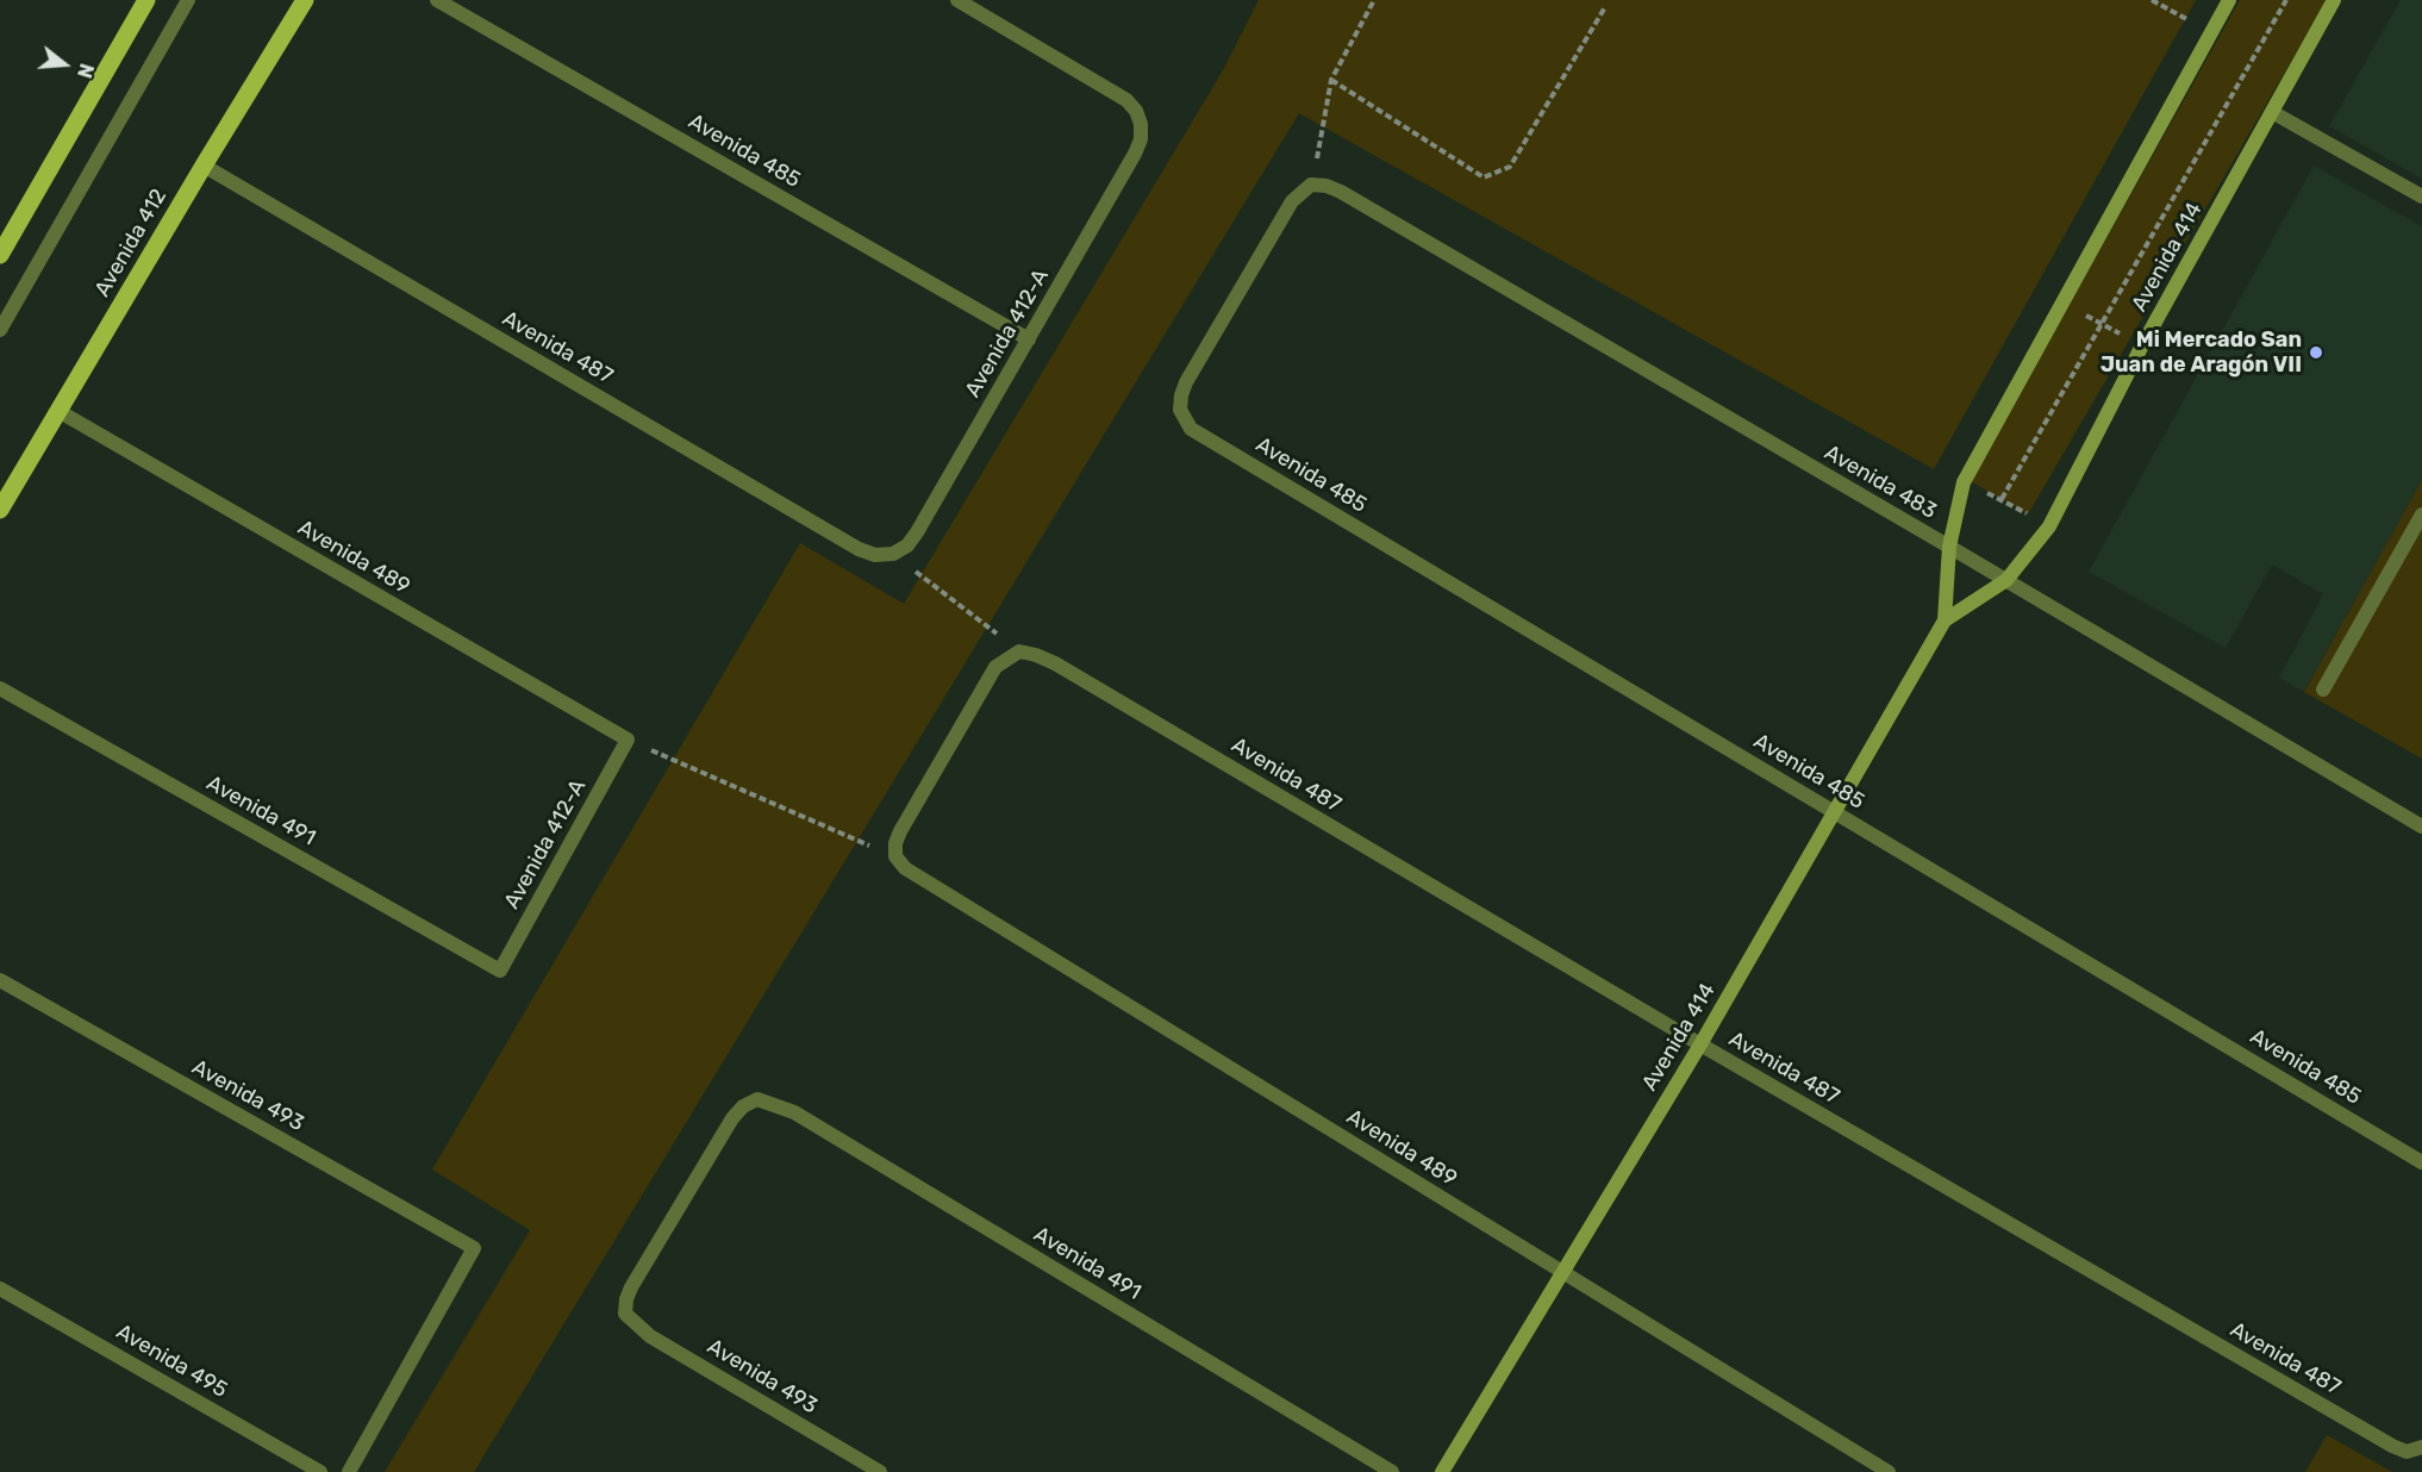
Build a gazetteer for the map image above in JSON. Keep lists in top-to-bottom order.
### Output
{
  "streets": {
    "main road": ["Avenida 412"],
    "street": [
      "Avenida 485",
      "Avenida 414",
      "Avenida 412-A",
      "Avenida 487",
      "Avenida 483",
      "Avenida 489",
      "Avenida 491",
      "Avenida 493",
      "Avenida 495"
    ]
  },
  "crossings": [
    ["Avenida 485", "Avenida 414"],
    ["Avenida 485", "Avenida 412-A"],
    ["Avenida 485", "Avenida 483"],
    ["Avenida 412", "Avenida 487"],
    ["Avenida 412", "Avenida 489"],
    ["Avenida 414", "Avenida 487"],
    ["Avenida 414", "Avenida 483"],
    ["Avenida 414", "Avenida 489"],
    ["Avenida 412-A", "Avenida 487"],
    ["Avenida 412-A", "Avenida 489"],
    ["Avenida 412-A", "Avenida 491"],
    ["Avenida 491", "Avenida 493"]
  ],
  "places": ["Mi Mercado San Juan de Aragón VII"],
  "north": "right"
}
